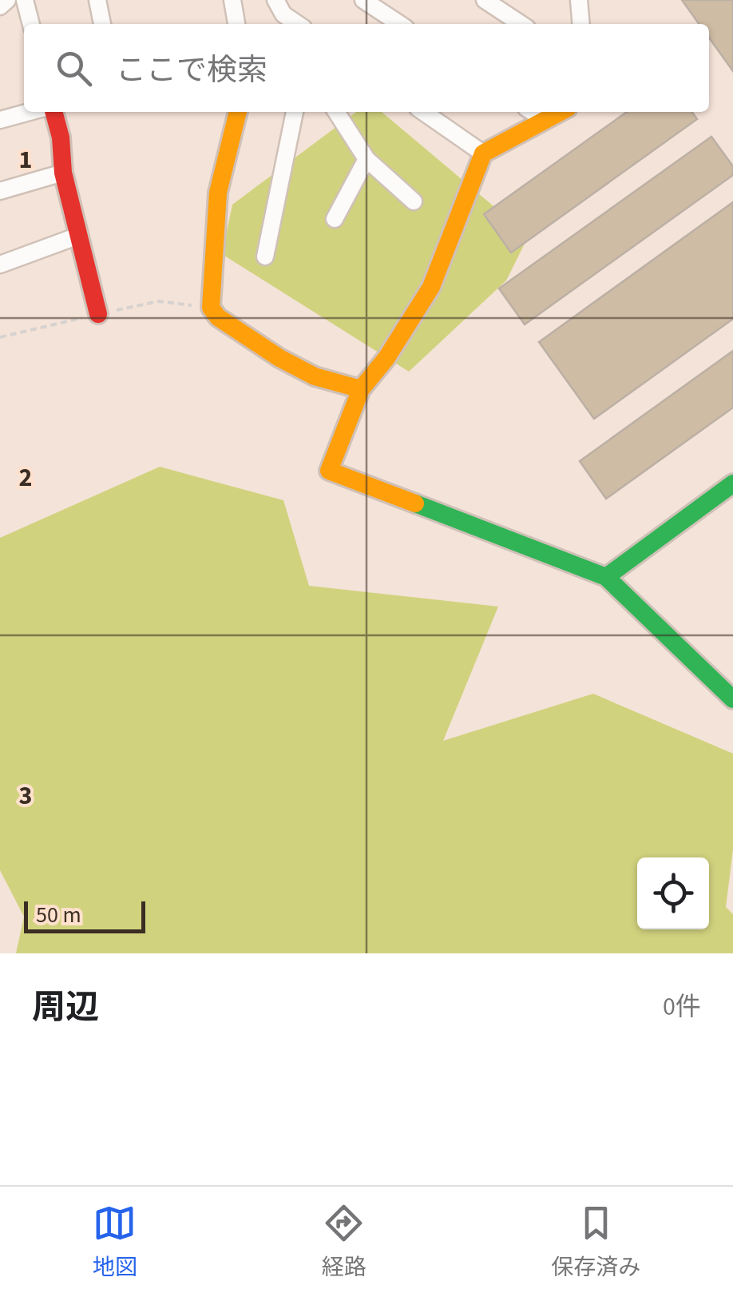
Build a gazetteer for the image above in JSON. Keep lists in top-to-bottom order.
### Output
{
  "scale_bar": "50 m",
  "page": {
    "search": "ここで検索",
    "scale": "50 m",
    "heading": ["周辺", "0件"],
    "nav": ["地図", "経路", "保存済み"]
  },
  "grid": {
    "rows": ["1", "2", "3"]
  }
}
